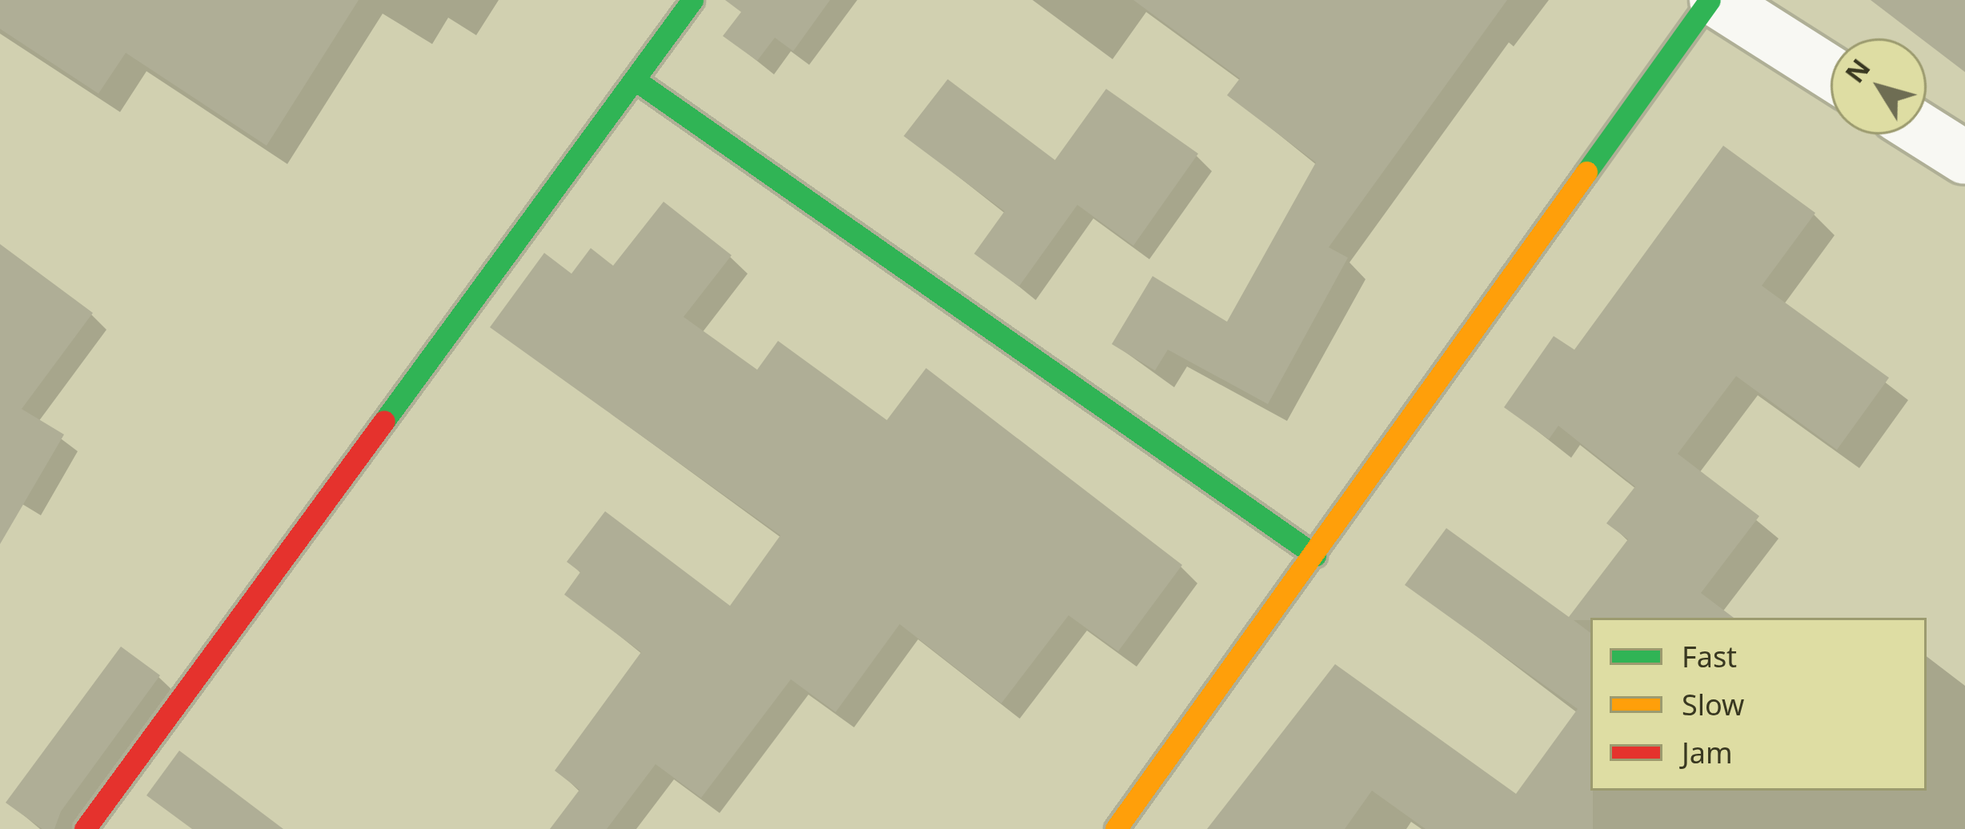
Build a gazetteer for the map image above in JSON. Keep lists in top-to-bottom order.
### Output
{
  "legend": ["Fast", "Slow", "Jam"],
  "north": "top left"
}
